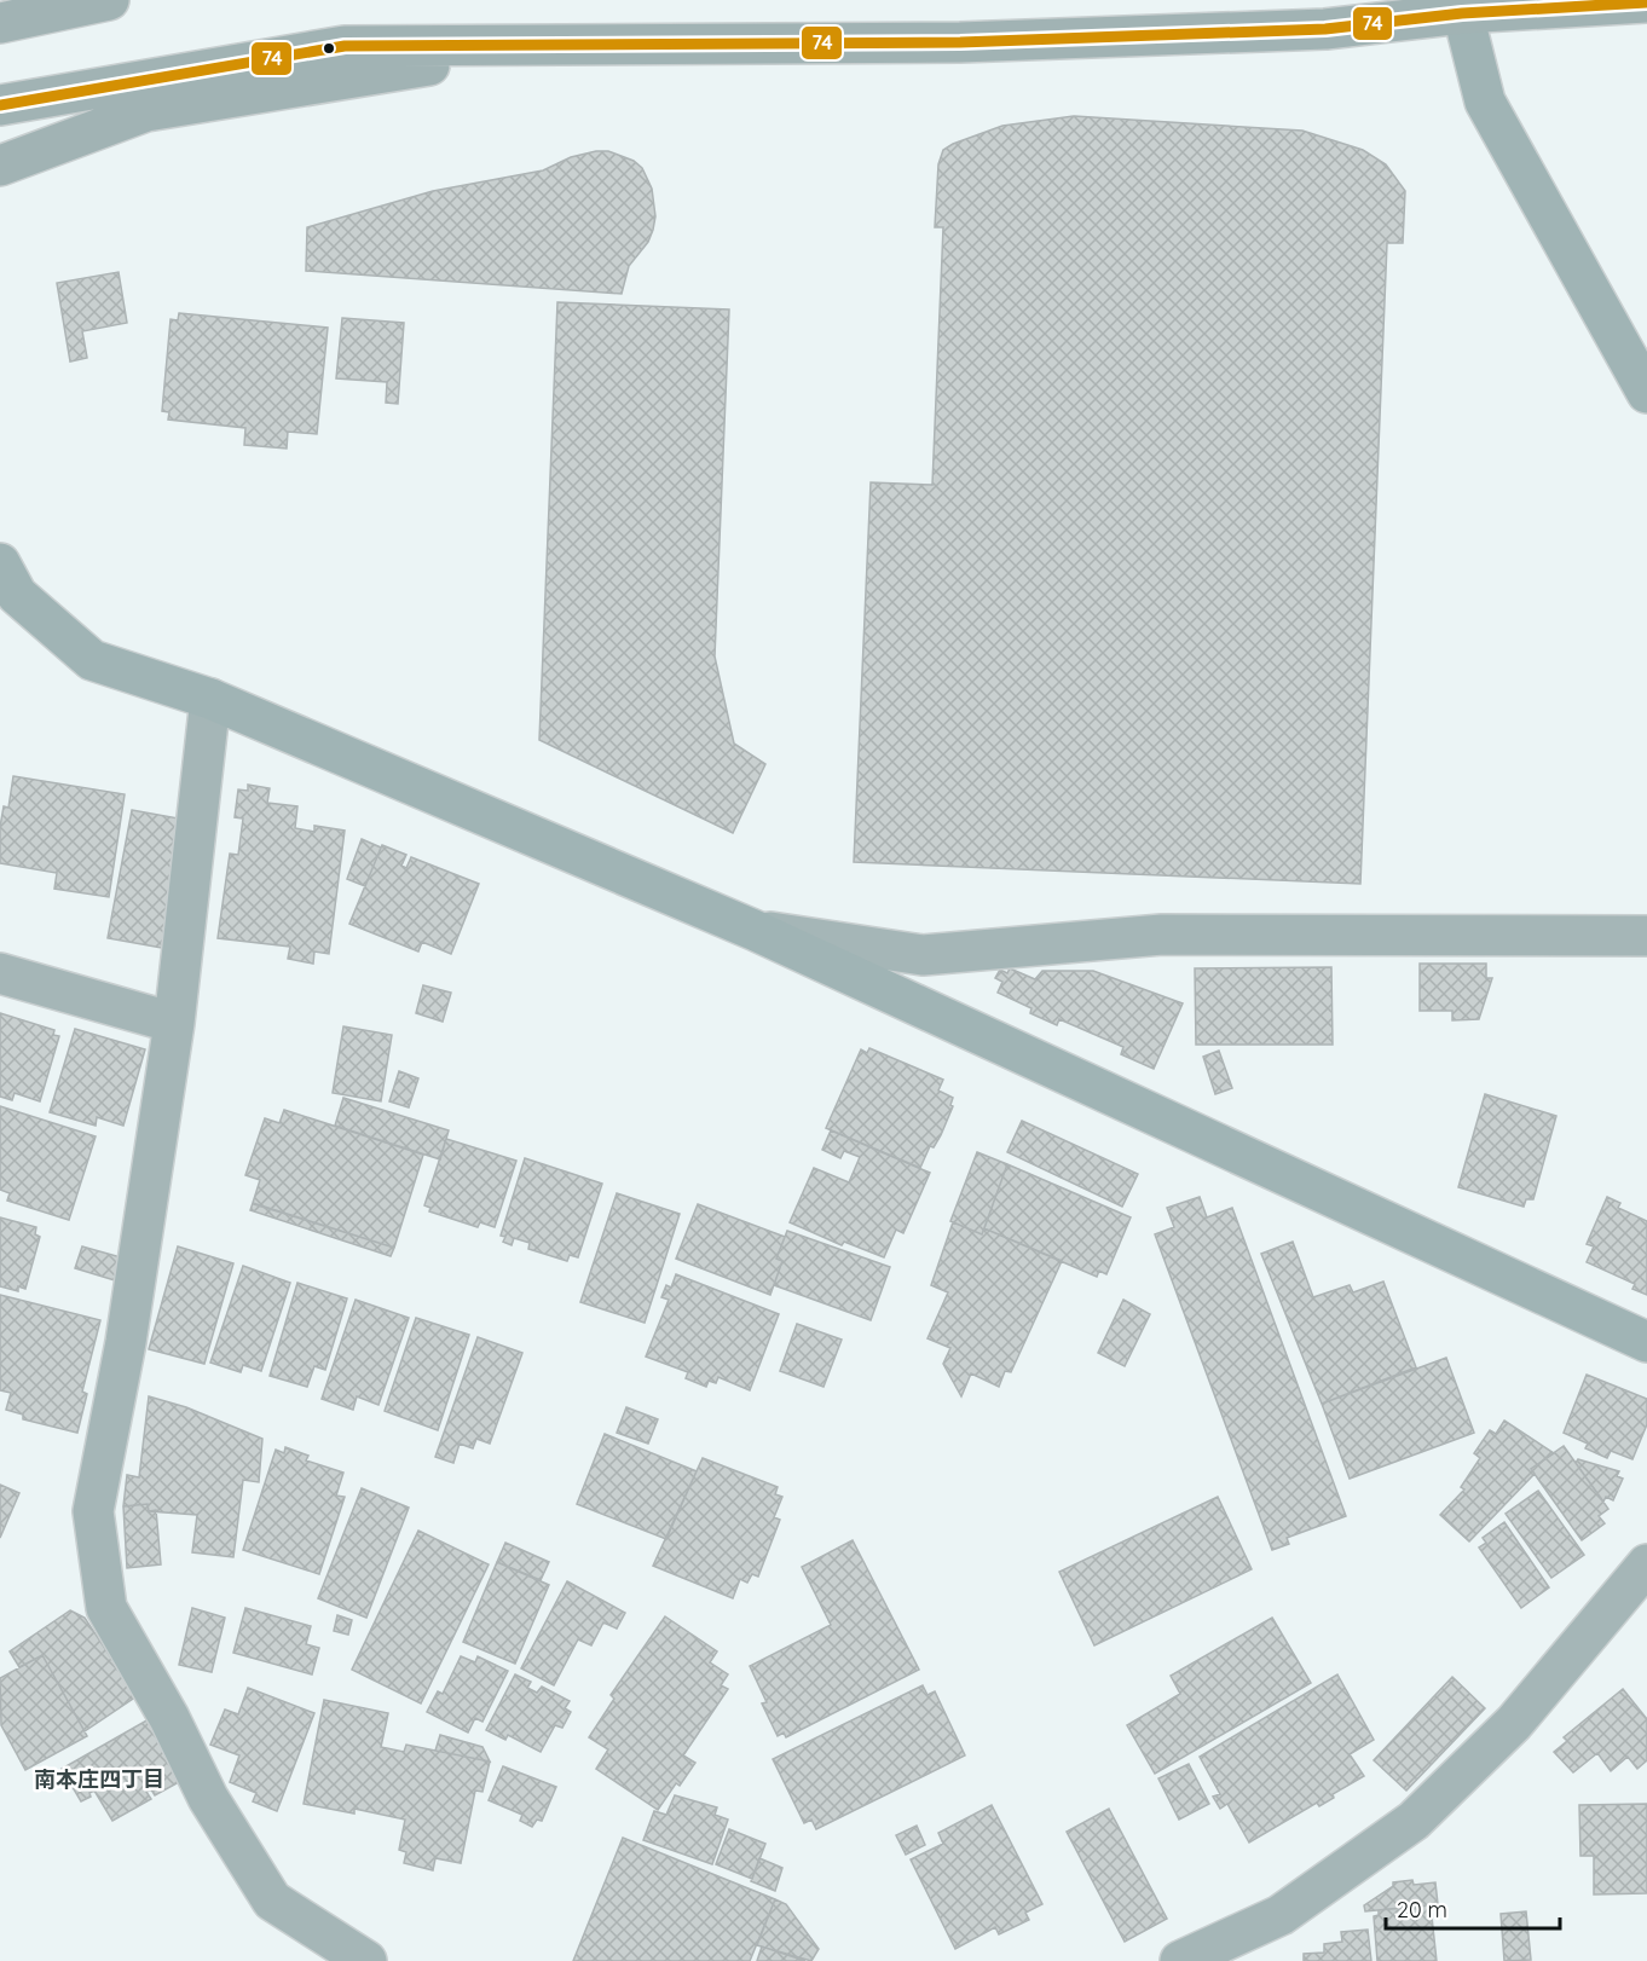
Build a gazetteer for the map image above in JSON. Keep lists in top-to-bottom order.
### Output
{
  "districts": ["南本庄四丁目"],
  "lines": ["transit line 74"],
  "scale_bar": "20 m"
}
